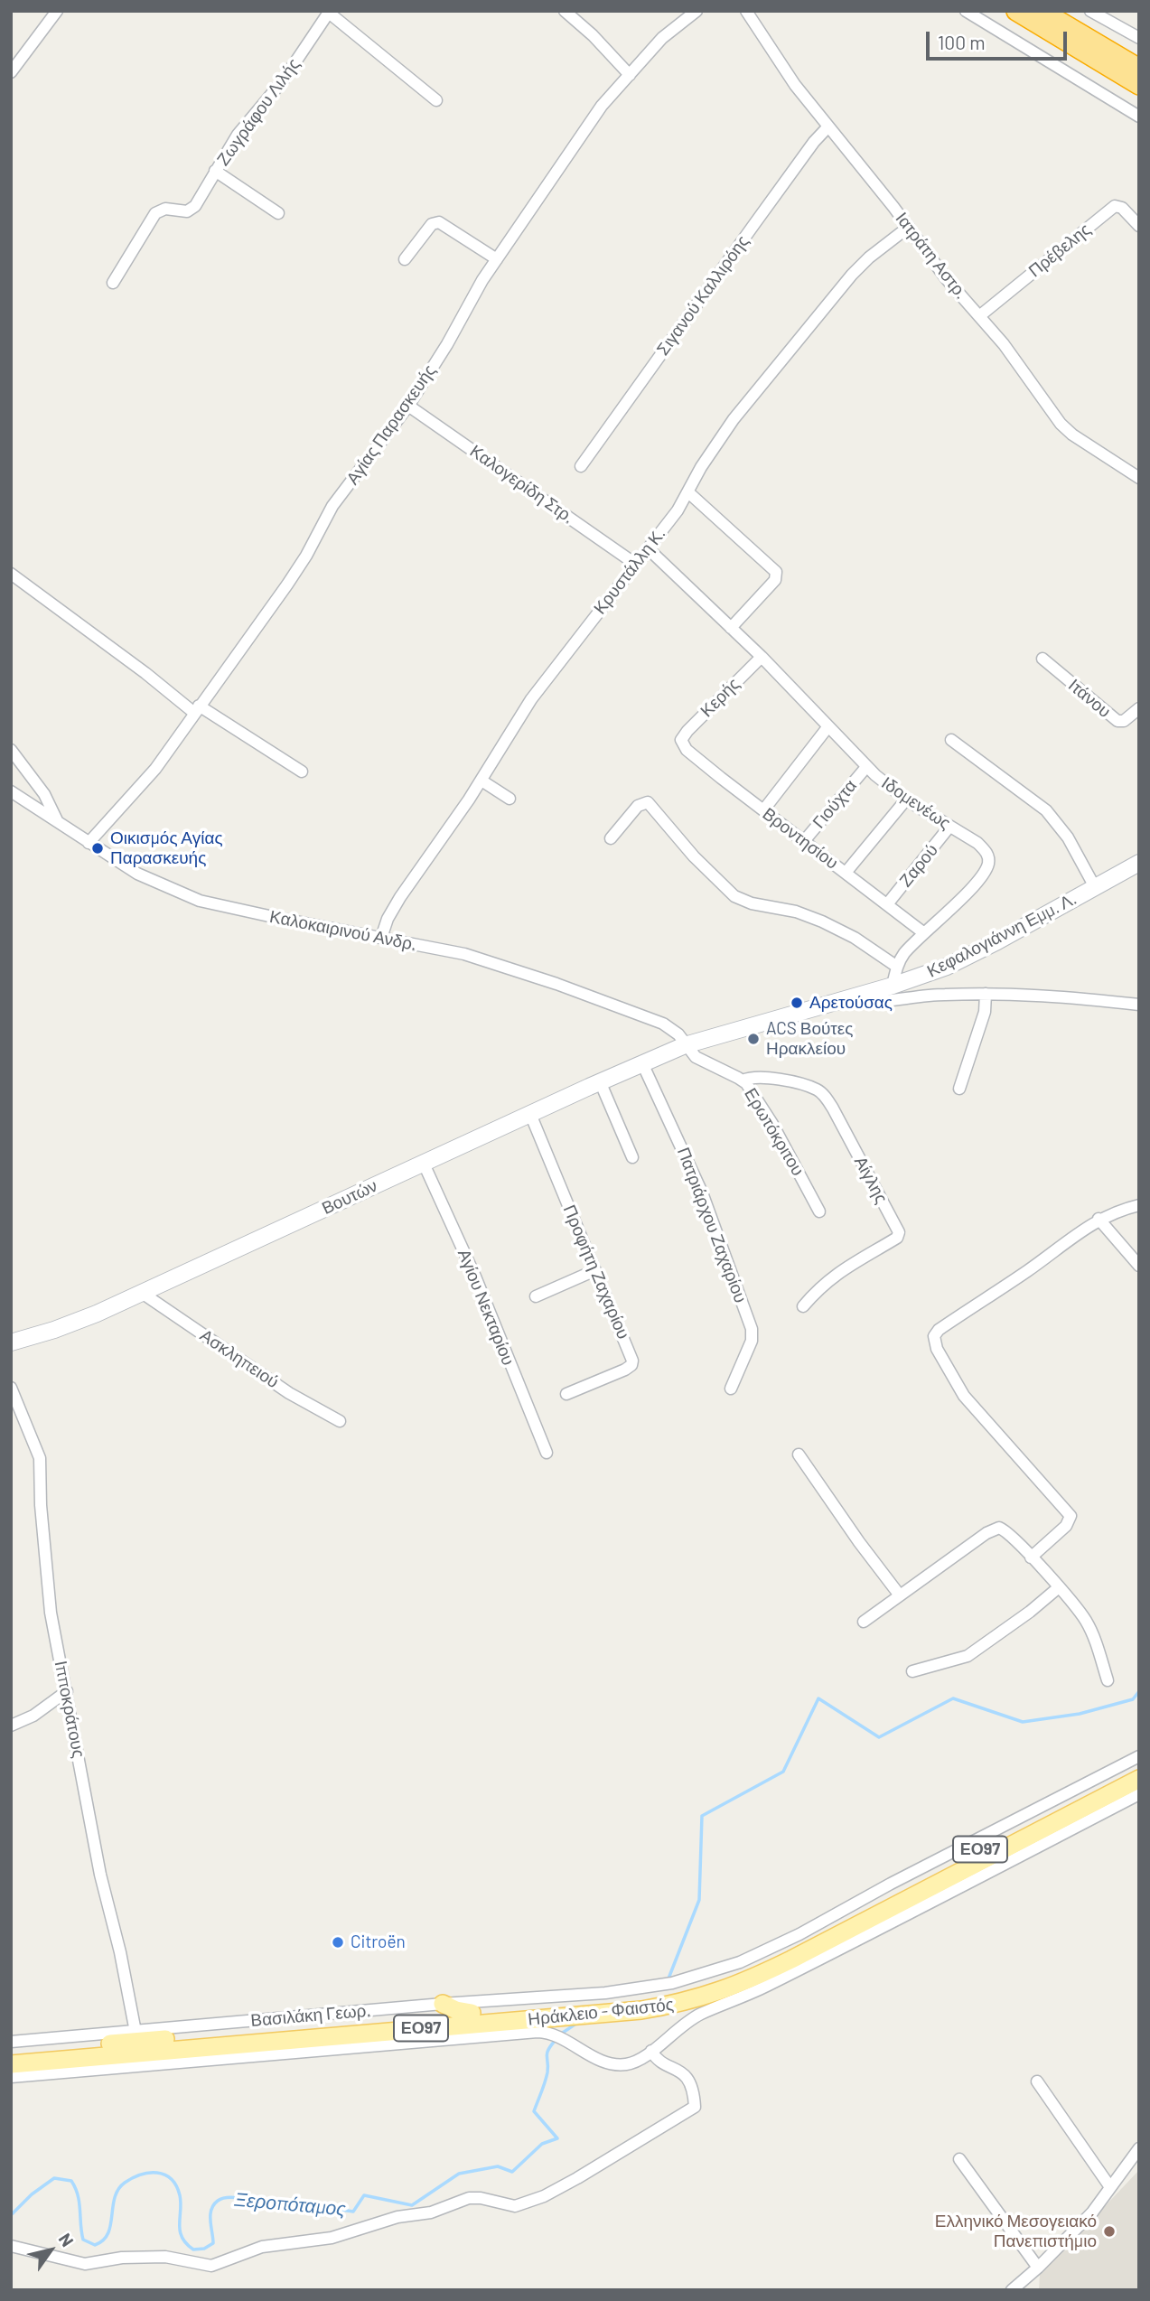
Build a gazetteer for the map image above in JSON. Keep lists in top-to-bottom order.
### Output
{
  "streets": {
    "main road": [
      "Κεφαλογιάννη Εμμ. Λ.",
      "Βουτών",
      "ΕΟ97",
      "Ηράκλειο - Φαιστός"
    ],
    "street": [
      "Ζωγράφου Λιλής",
      "Πρέβελης",
      "Ιατράτη Αστρ.",
      "Σιγανού Καλλιρόης",
      "Αγίας Παρασκευής",
      "Καλογερίδη Στρ.",
      "Κρυστάλλη Κ.",
      "Κερής",
      "Ιτάνου",
      "Ιδομενέως",
      "Γιούχτα",
      "Βροντησίου",
      "Ζαρού",
      "Καλοκαιρινού Ανδρ.",
      "Ερωτόκριτου",
      "Αίγλης",
      "Πατριάρχου Ζαχαρίου",
      "Προφήτη Ζαχαρίου",
      "Αγίου Νεκταρίου",
      "Ασκληπειού",
      "Ιπποκράτους",
      "Βασιλάκη Γεωρ."
    ]
  },
  "crossings": [
    ["Πρέβελης", "Ιατράτη Αστρ."],
    ["Ιατράτη Αστρ.", "Σιγανού Καλλιρόης"],
    ["Ιατράτη Αστρ.", "Κρυστάλλη Κ."],
    ["Αγίας Παρασκευής", "Καλογερίδη Στρ."],
    ["Αγίας Παρασκευής", "Καλοκαιρινού Ανδρ."],
    ["Καλογερίδη Στρ.", "Κρυστάλλη Κ."],
    ["Κρυστάλλη Κ.", "Ιδομενέως"],
    ["Κρυστάλλη Κ.", "Καλοκαιρινού Ανδρ."],
    ["Κερής", "Ιδομενέως"],
    ["Κερής", "Βροντησίου"],
    ["Ιδομενέως", "Γιούχτα"],
    ["Ιδομενέως", "Βροντησίου"],
    ["Ιδομενέως", "Ζαρού"],
    ["Ιδομενέως", "Κεφαλογιάννη Εμμ. Λ."],
    ["Γιούχτα", "Βροντησίου"],
    ["Βροντησίου", "Ζαρού"],
    ["Καλοκαιρινού Ανδρ.", "Κεφαλογιάννη Εμμ. Λ."],
    ["Καλοκαιρινού Ανδρ.", "Ερωτόκριτου"],
    ["Καλοκαιρινού Ανδρ.", "Βουτών"],
    ["Κεφαλογιάννη Εμμ. Λ.", "Ερωτόκριτου"],
    ["Κεφαλογιάννη Εμμ. Λ.", "Βουτών"],
    ["Ερωτόκριτου", "Αίγλης"],
    ["Ερωτόκριτου", "Βουτών"],
    ["Βουτών", "Πατριάρχου Ζαχαρίου"],
    ["Βουτών", "Προφήτη Ζαχαρίου"],
    ["Βουτών", "Αγίου Νεκταρίου"],
    ["Βουτών", "Ασκληπειού"],
    ["Ιπποκράτους", "Βασιλάκη Γεωρ."],
    ["Ηράκλειο - Φαιστός", "Βασιλάκη Γεωρ."]
  ],
  "water": ["Ξεροπόταμος"],
  "places": [
    "Οικισμός Αγίας Παρασκευής",
    "Αρετούσας",
    "ACS Βούτες Ηρακλείου",
    "Citroën",
    "Ελληνικό Μεσογειακό Πανεπιστήμιο"
  ],
  "scale_bar": "100 m",
  "north": "top right"
}
